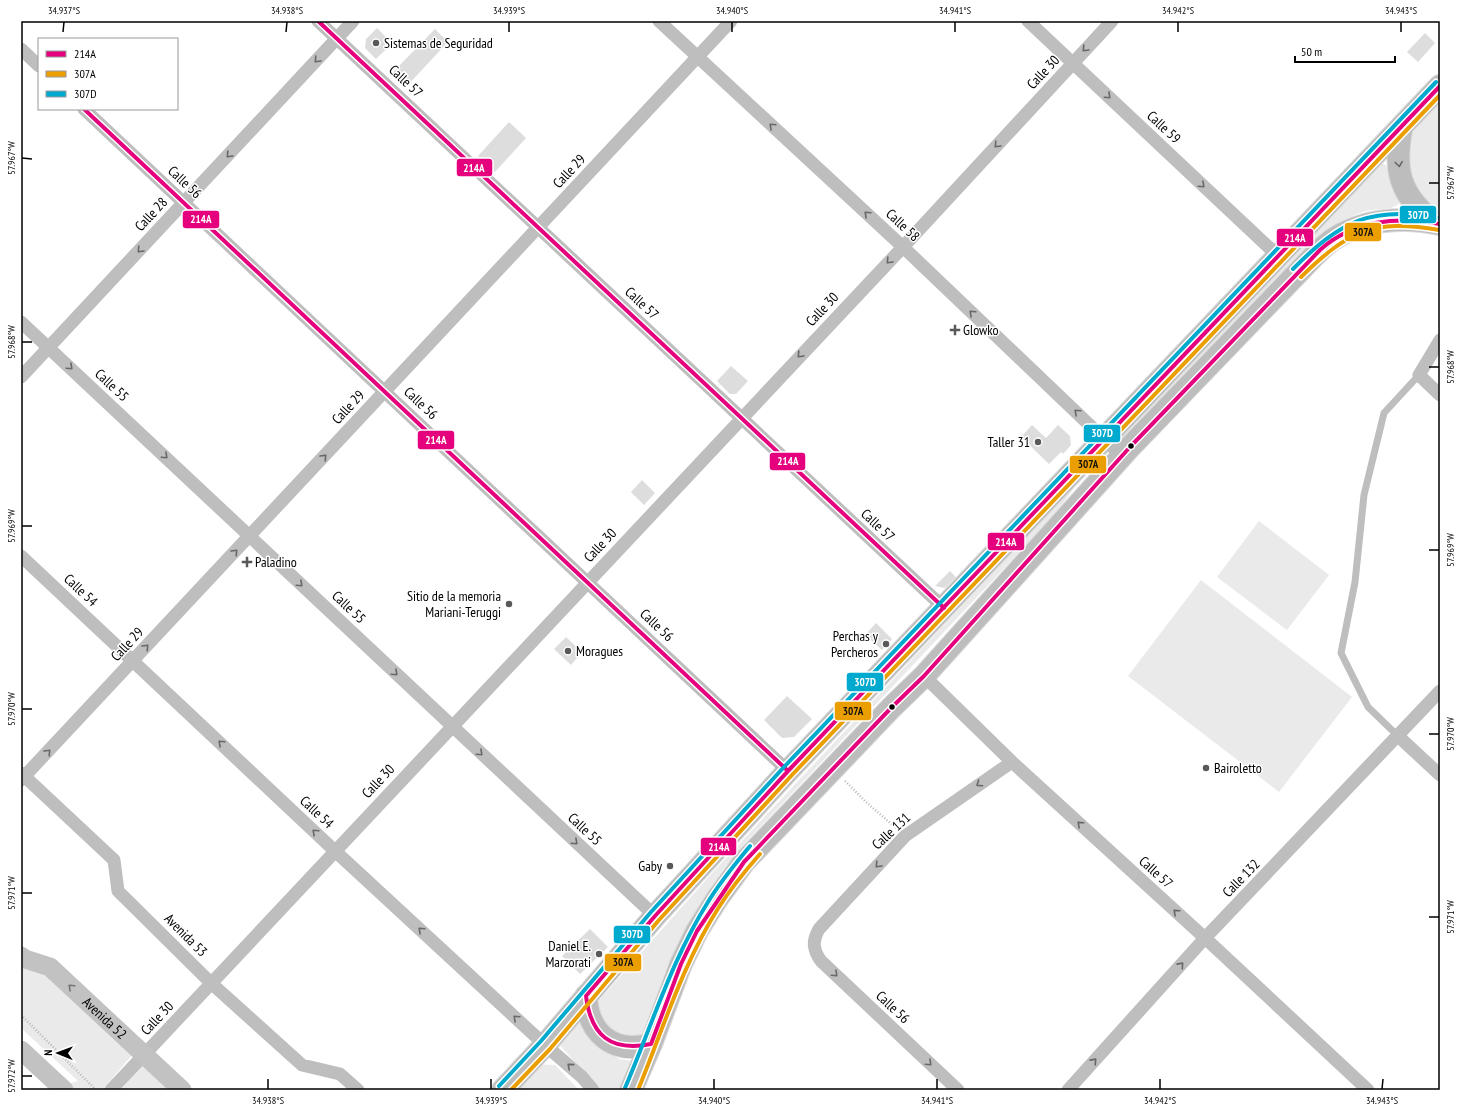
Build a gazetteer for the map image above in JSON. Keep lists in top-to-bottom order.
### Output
{
  "streets": {
    "street": [
      "Calle 30",
      "Calle 57",
      "Calle 59",
      "Calle 29",
      "Calle 56",
      "Calle 28",
      "Calle 58",
      "Calle 55",
      "Calle 54",
      "Calle 131",
      "Calle 132",
      "Avenida 53",
      "Avenida 52"
    ]
  },
  "crossings": [
    ["Calle 30", "Calle 57"],
    ["Calle 30", "Calle 59"],
    ["Calle 30", "Calle 56"],
    ["Calle 30", "Calle 58"],
    ["Calle 30", "Calle 55"],
    ["Calle 30", "Calle 54"],
    ["Calle 30", "Avenida 53"],
    ["Calle 30", "Avenida 52"],
    ["Calle 57", "Calle 29"],
    ["Calle 57", "Calle 28"],
    ["Calle 57", "Calle 131"],
    ["Calle 57", "Calle 132"],
    ["Calle 29", "Calle 56"],
    ["Calle 29", "Calle 58"],
    ["Calle 29", "Calle 55"],
    ["Calle 29", "Calle 54"],
    ["Calle 29", "Avenida 53"],
    ["Calle 56", "Calle 28"],
    ["Calle 56", "Calle 131"],
    ["Calle 28", "Calle 55"]
  ],
  "one_way": [
    "Calle 30",
    "Calle 59",
    "Calle 29",
    "Calle 28",
    "Calle 58",
    "Calle 55",
    "Calle 54",
    "Calle 131",
    "Calle 132"
  ],
  "places": {
    "other": [
      "Sistemas de Seguridad",
      "Taller 31",
      "Sitio de la memoria Mariani-Teruggi",
      "Perchas y Percheros",
      "Moragues",
      "Bairoletto",
      "Gaby",
      "Daniel E. Marzorati"
    ],
    "health": ["Glowko", "Paladino"]
  },
  "lines": ["transit line 214A", "transit line 307D", "transit line 307A"],
  "legend": ["214A", "307A", "307D"],
  "scale_bar": "50 m",
  "north": "left",
  "coordinates": [
    "34.937°S",
    "34.938°S",
    "34.939°S",
    "34.940°S",
    "34.941°S",
    "34.942°S",
    "34.943°S",
    "57.967°W",
    "57.968°W",
    "57.969°W",
    "57.970°W",
    "57.971°W",
    "57.972°W"
  ]
}
